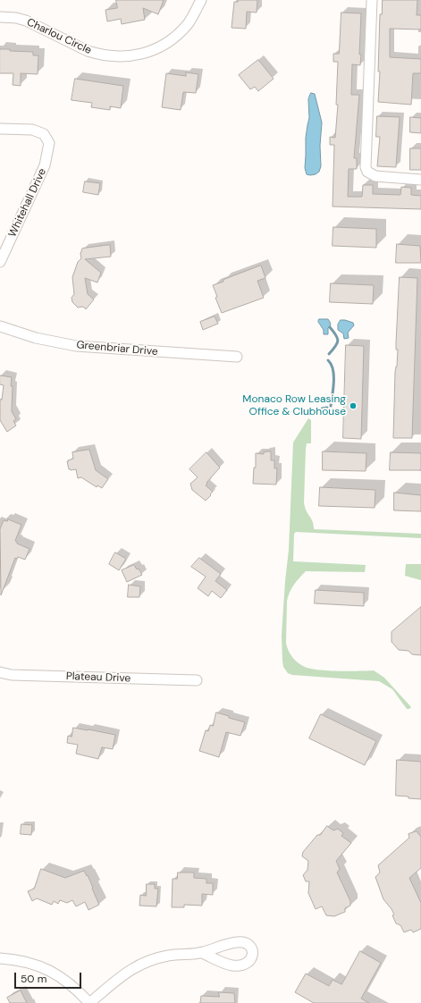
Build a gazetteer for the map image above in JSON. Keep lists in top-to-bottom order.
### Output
{
  "streets": {
    "street": [
      "Charlou Circle",
      "Whitehall Drive",
      "Greenbriar Drive",
      "Plateau Drive"
    ]
  },
  "places": ["Monaco Row Leasing Office & Clubhouse"],
  "scale_bar": "50 m"
}
